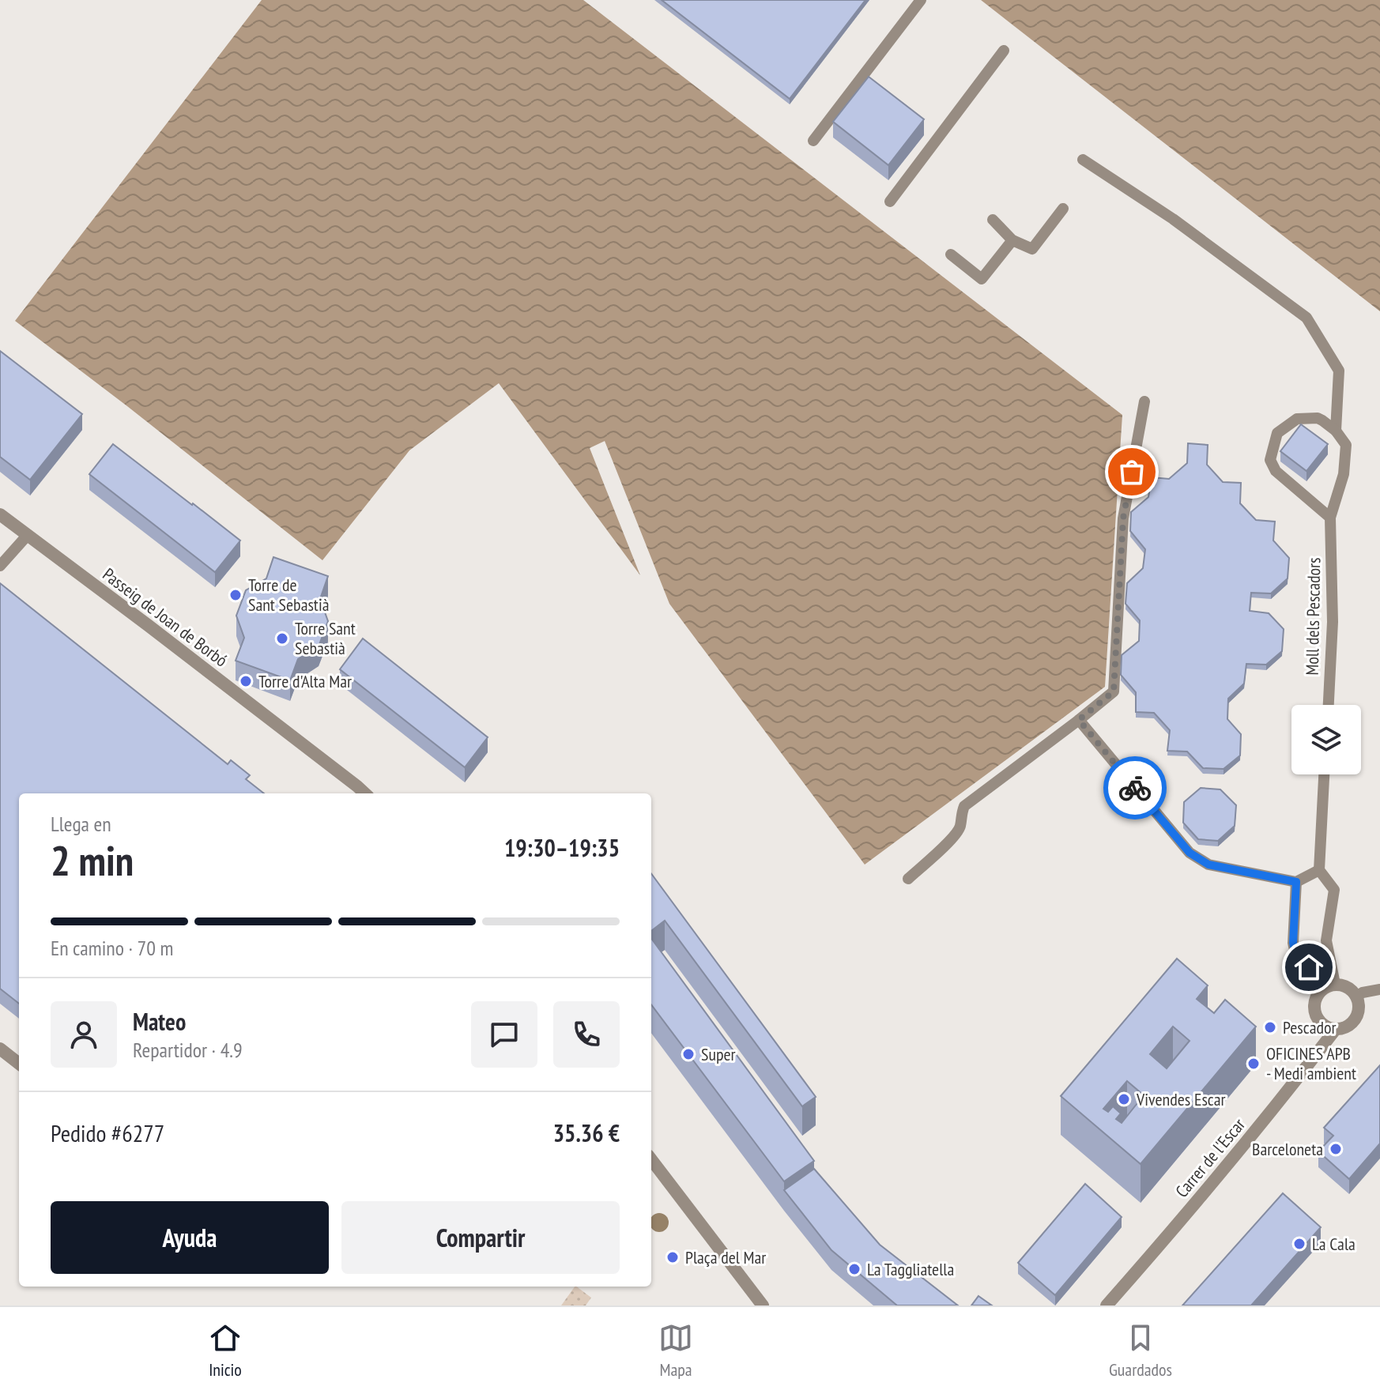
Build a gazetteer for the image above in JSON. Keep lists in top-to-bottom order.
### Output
{
  "streets": {
    "street": ["Passeig de Joan de Borbó", "Carrer de l'Escar"],
    "lane": ["Moll dels Pescadors"]
  },
  "places": [
    "Torre de Sant Sebastià",
    "Torre Sant Sebastià",
    "Torre d'Alta Mar",
    "Pescador",
    "Super",
    "OFICINES APB - Medi ambient",
    "Vivendes Escar",
    "Barceloneta",
    "La Cala",
    "Plaça del Mar",
    "La Taggliatella"
  ],
  "page": {
    "heading": ["2 min", "Llega en", "19:30–19:35"],
    "panel": [
      "Mateo",
      "Repartidor · 4.9",
      "Pedido #6277",
      "35.36 €"
    ],
    "bar": "En camino · 70 m",
    "buttons": ["Ayuda", "Compartir"],
    "tabs": ["Inicio", "Mapa", "Guardados"]
  }
}
